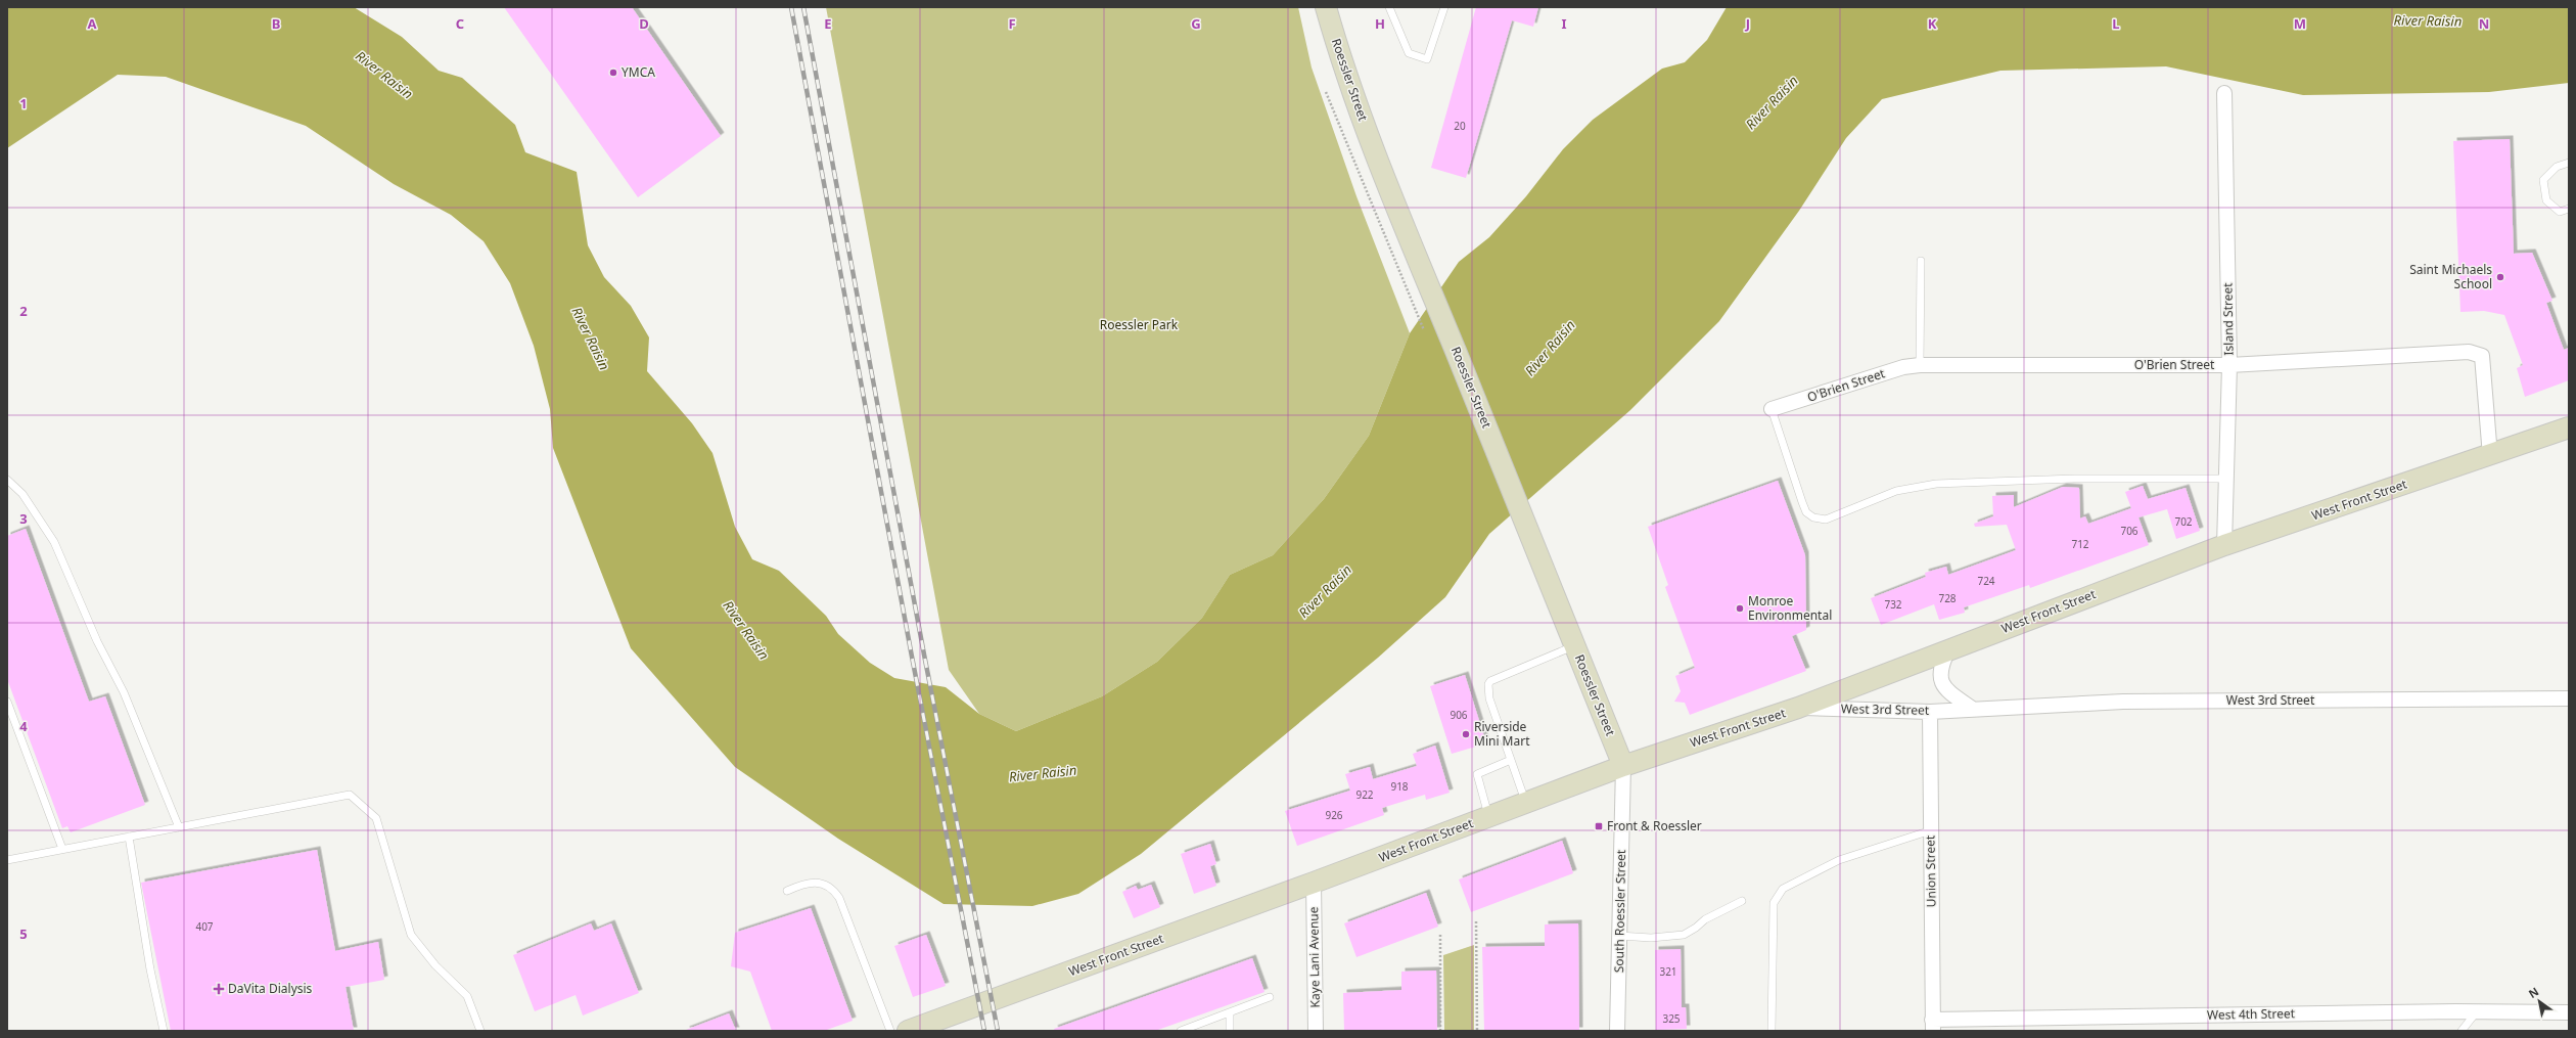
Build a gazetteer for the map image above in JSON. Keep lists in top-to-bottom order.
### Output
{
  "streets": {
    "street": [
      "Roessler Street",
      "Island Street",
      "O'Brien Street",
      "West Front Street",
      "West 3rd Street",
      "Union Street",
      "South Roessler Street",
      "Kaye Lani Avenue",
      "West 4th Street"
    ]
  },
  "crossings": [
    ["Roessler Street", "West Front Street"],
    ["Roessler Street", "South Roessler Street"],
    ["Island Street", "O'Brien Street"],
    ["Island Street", "West Front Street"],
    ["O'Brien Street", "West Front Street"],
    ["West Front Street", "West 3rd Street"],
    ["West Front Street", "South Roessler Street"],
    ["West Front Street", "Kaye Lani Avenue"],
    ["West 3rd Street", "Union Street"],
    ["Union Street", "West 4th Street"]
  ],
  "water": ["River Raisin"],
  "parks": ["Roessler Park"],
  "places": {
    "other": [
      "YMCA",
      "Saint Michaels School",
      "Monroe Environmental",
      "Riverside Mini Mart"
    ],
    "transit": ["Front & Roessler"],
    "health": ["DaVita Dialysis"]
  },
  "house_numbers": [
    "20",
    "702",
    "706",
    "712",
    "724",
    "728",
    "732",
    "906",
    "918",
    "922",
    "926",
    "407",
    "321",
    "325"
  ],
  "north": "top left",
  "grid": {
    "columns": [
      "A",
      "B",
      "C",
      "D",
      "E",
      "F",
      "G",
      "H",
      "I",
      "J",
      "K",
      "L",
      "M",
      "N"
    ],
    "rows": [
      "1",
      "2",
      "3",
      "4",
      "5"
    ]
  }
}
